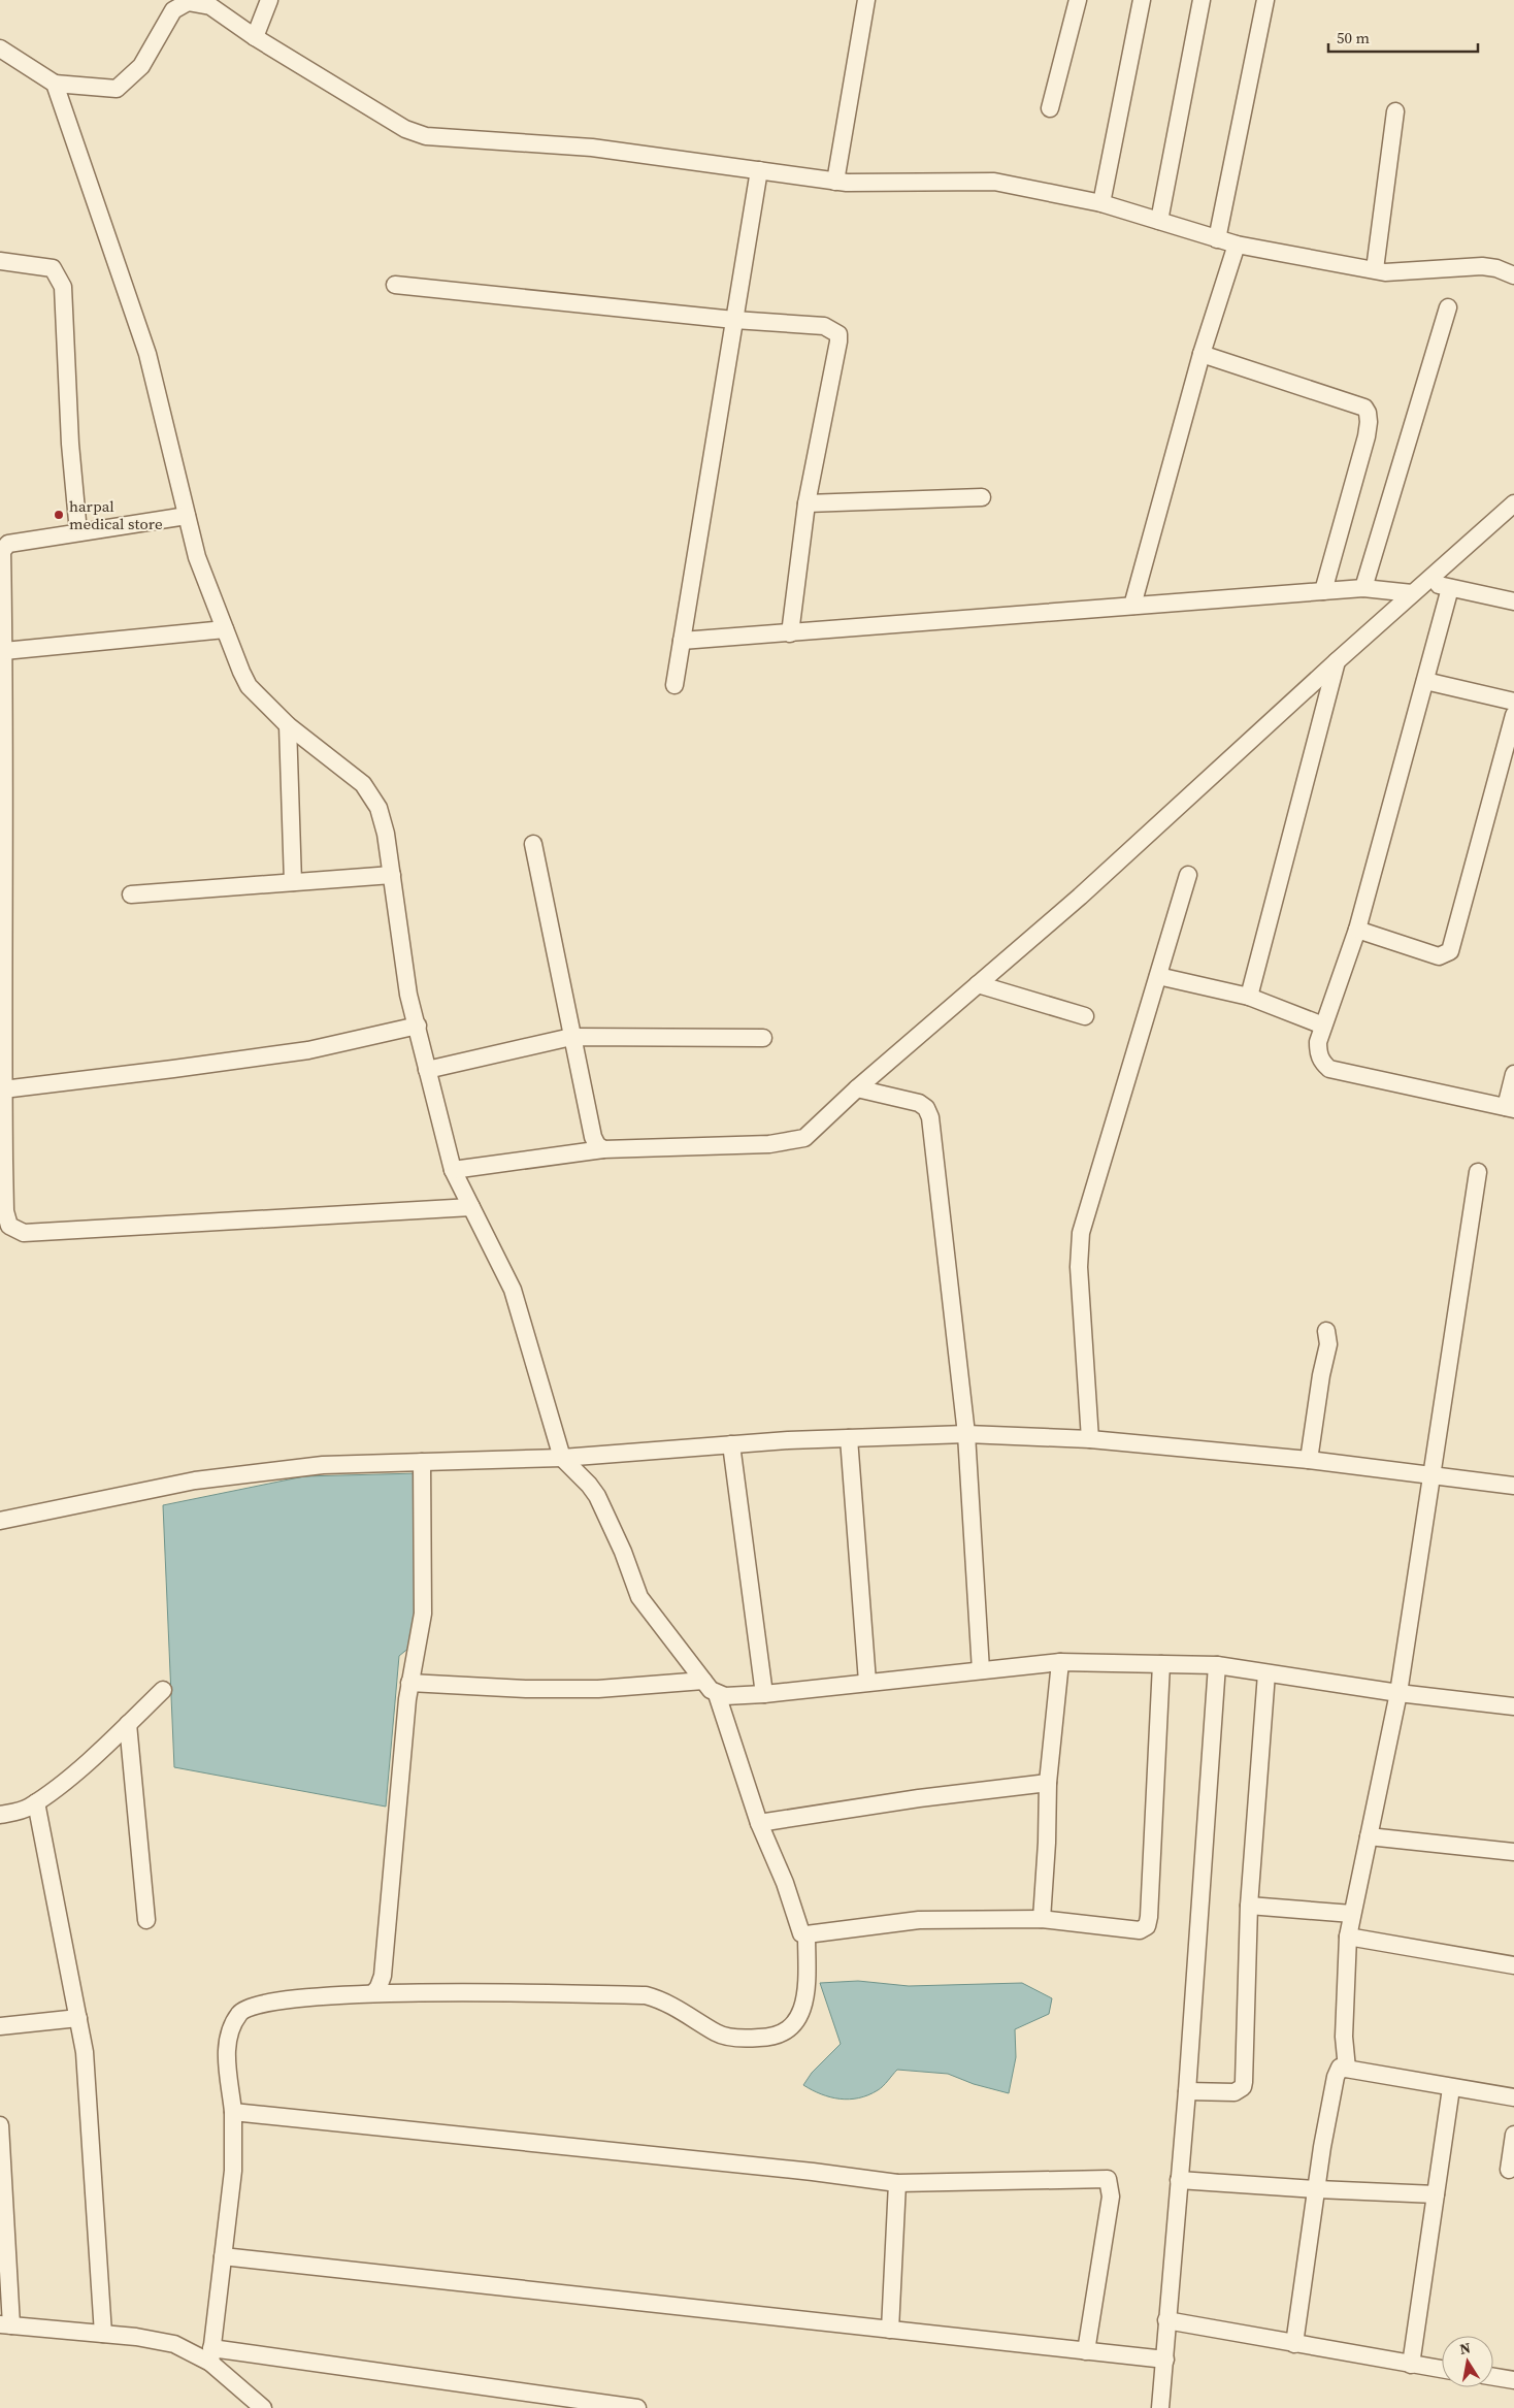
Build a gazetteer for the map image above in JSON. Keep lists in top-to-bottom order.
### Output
{
  "places": ["harpal medical store"],
  "scale_bar": "50 m",
  "north": "top"
}
